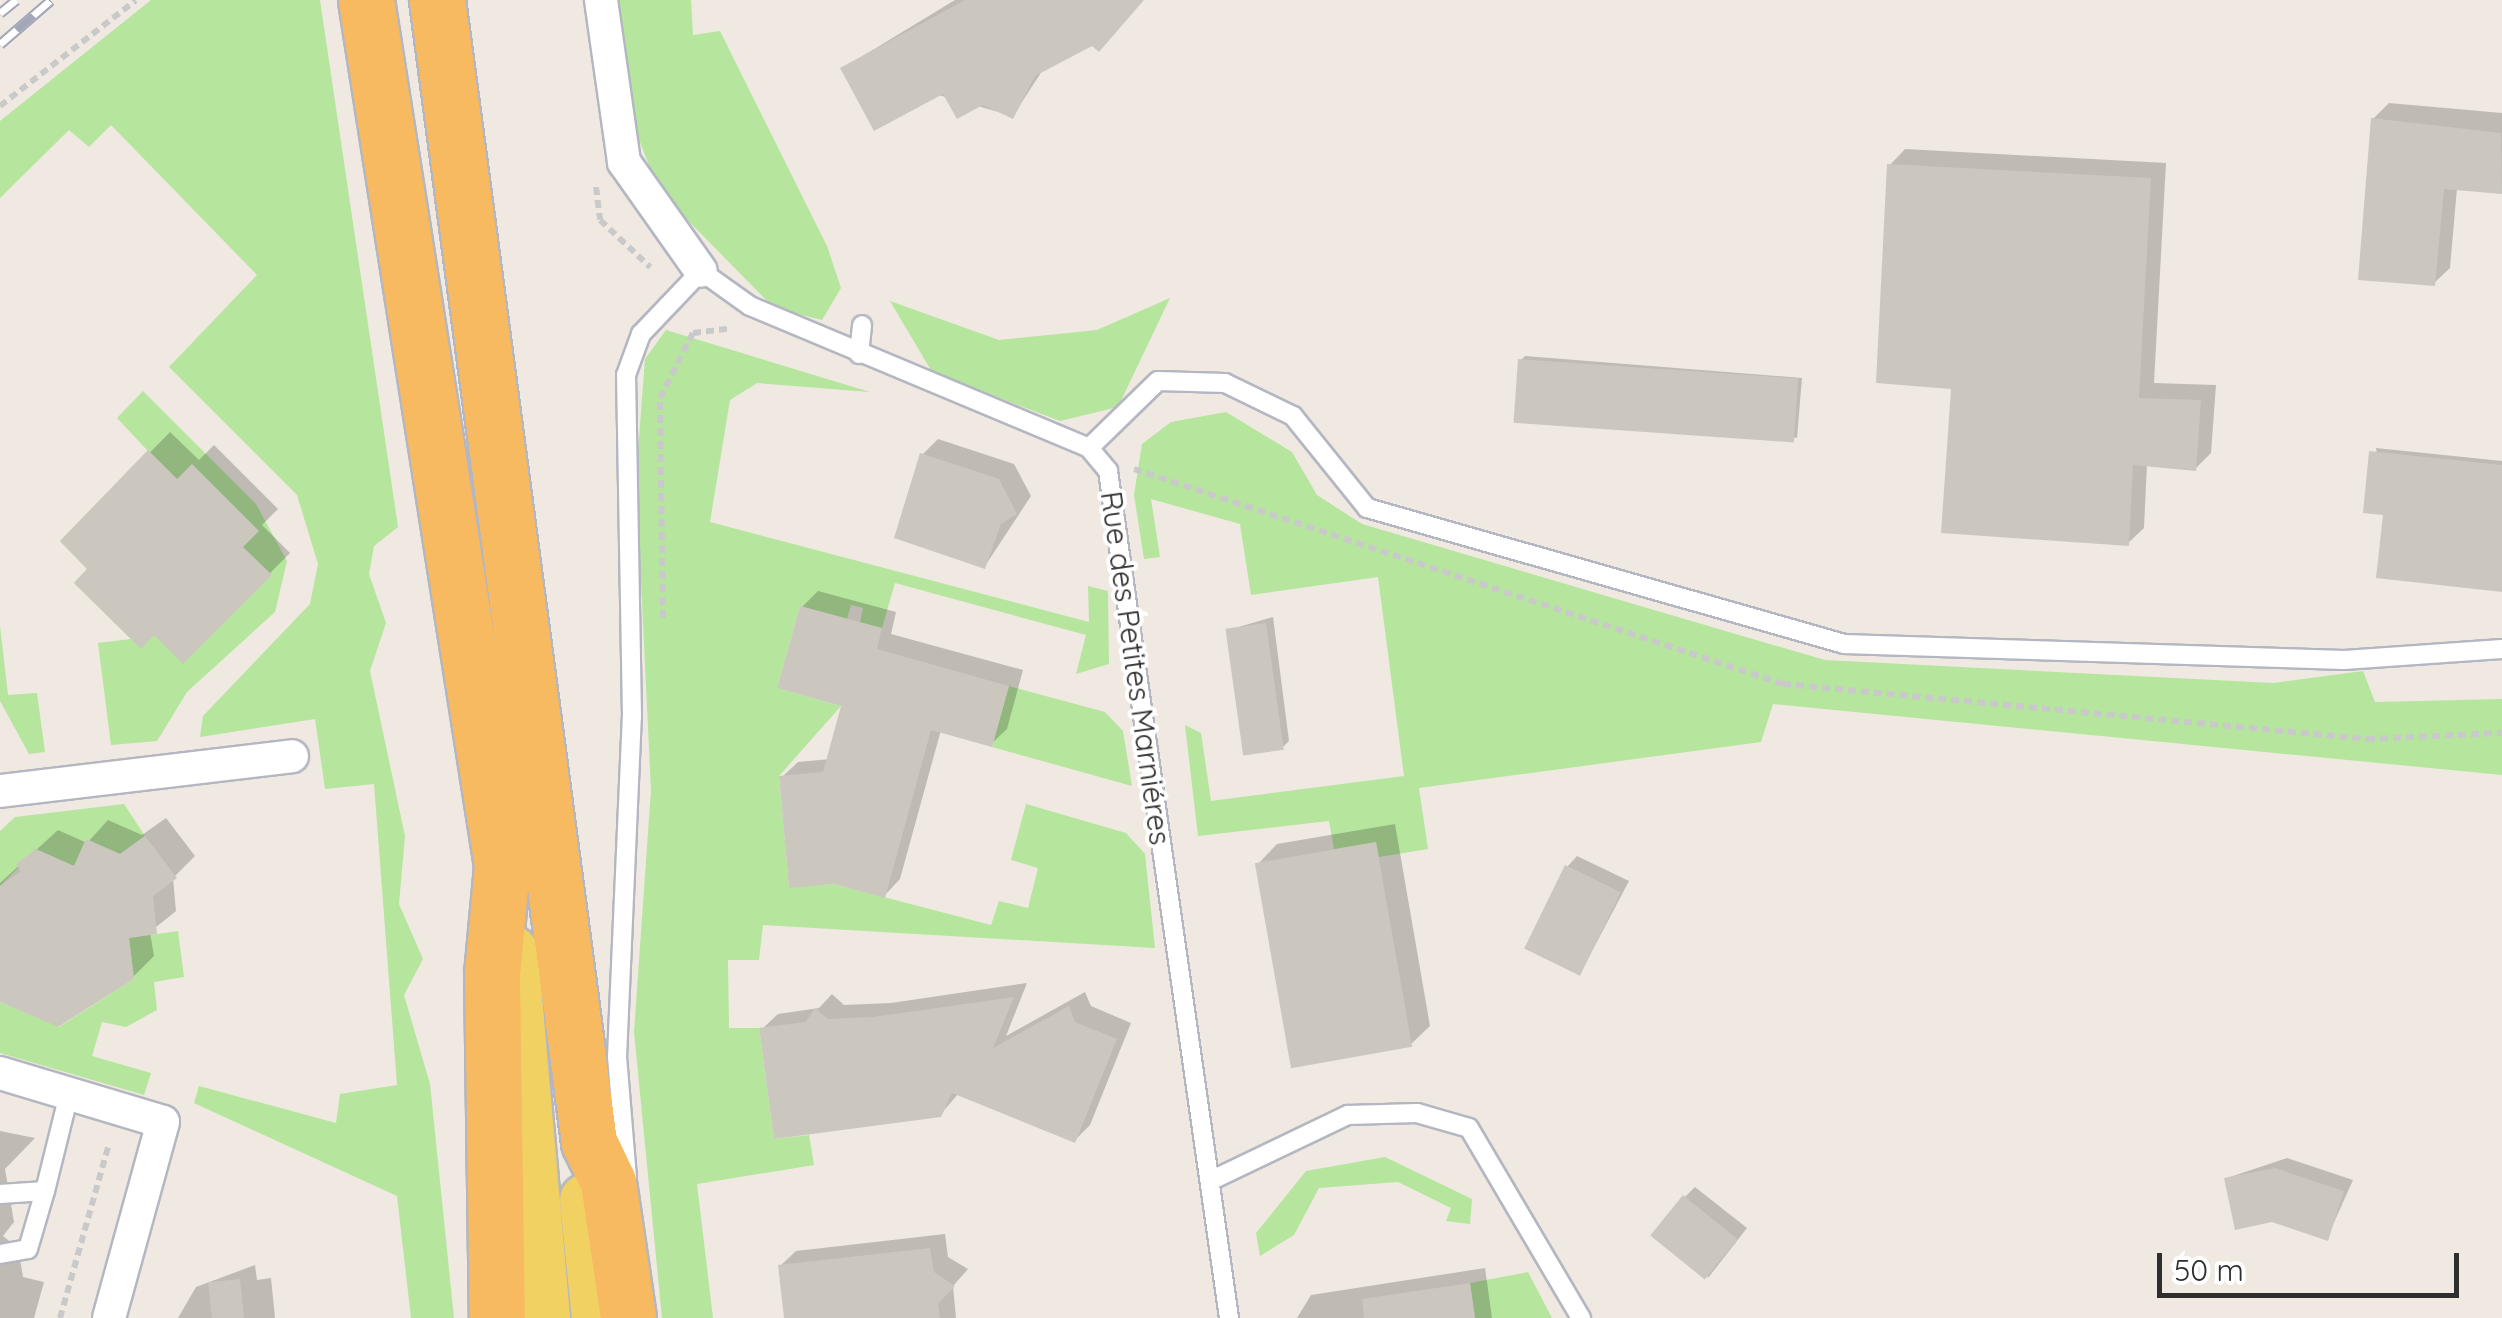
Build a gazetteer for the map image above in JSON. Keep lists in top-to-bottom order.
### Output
{
  "streets": {
    "lane": ["Rue des Petites Marniéres"]
  },
  "scale_bar": "50 m"
}
